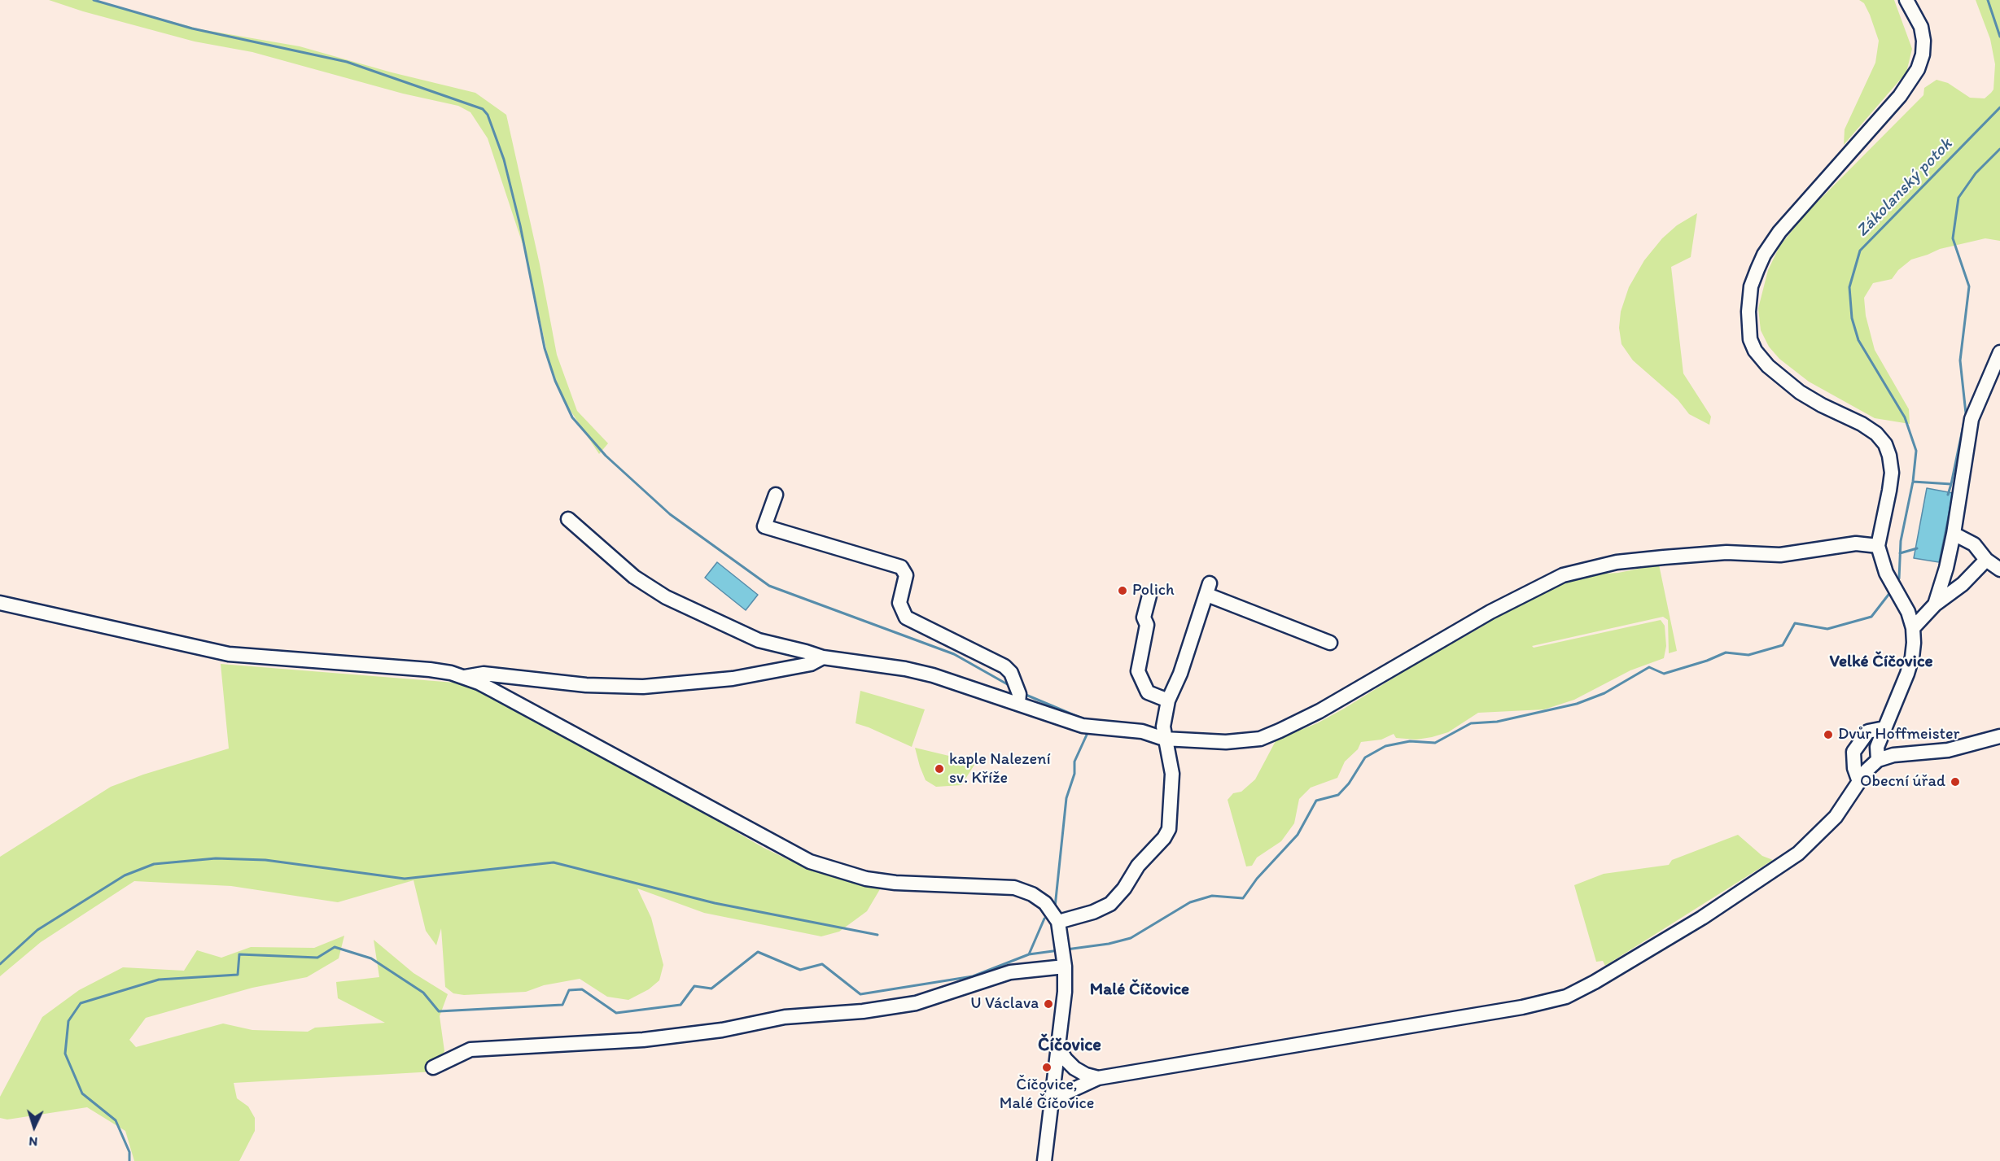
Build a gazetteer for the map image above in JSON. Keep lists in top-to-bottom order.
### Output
{
  "districts": ["Velké Číčovice", "Malé Číčovice", "Číčovice"],
  "water": ["Zákolanský potok"],
  "places": [
    "Polich",
    "Dvůr Hoffmeister",
    "kaple Nalezení sv. Kříže",
    "Obecní úřad",
    "U Václava",
    "Číčovice, Malé Číčovice"
  ],
  "north": "bottom"
}
